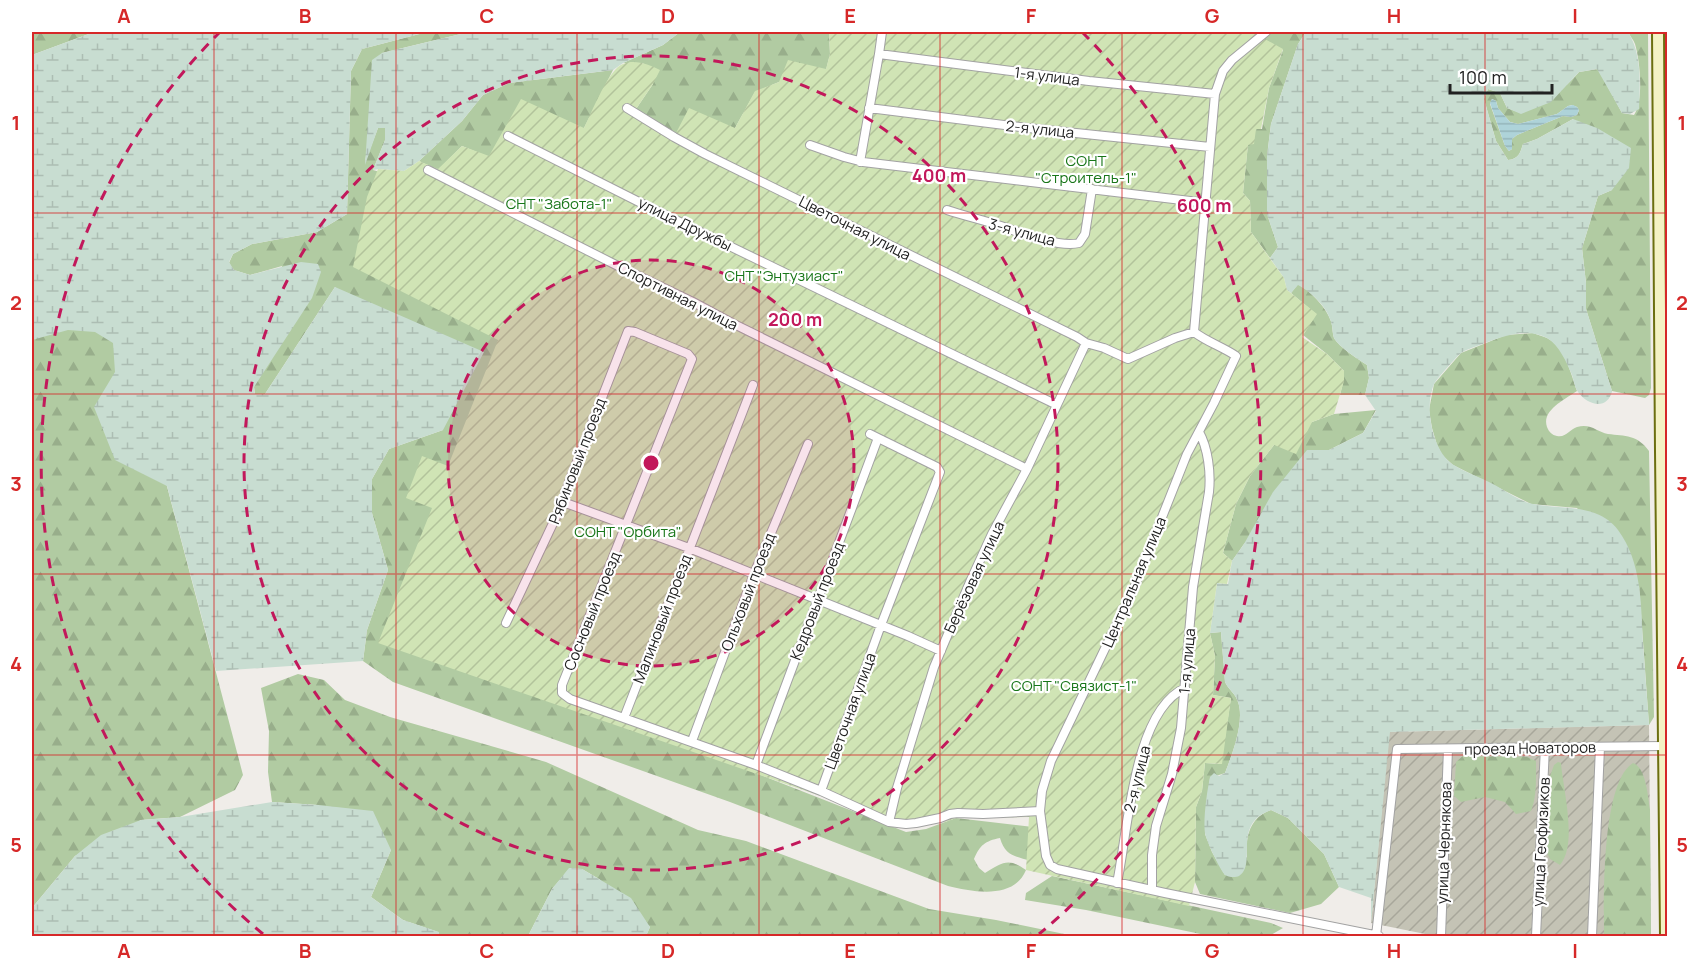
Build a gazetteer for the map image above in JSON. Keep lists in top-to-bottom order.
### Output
{
  "streets": {
    "street": [
      "1-я улица",
      "2-я улица",
      "улица Дружбы",
      "Цветочная улица",
      "3-я улица",
      "Спортивная улица",
      "Рябиновый проезд",
      "Берёзовая улица",
      "Центральная улица",
      "Ольховый проезд",
      "Кедровый проезд",
      "Сосновый проезд",
      "Малиновый проезд",
      "проезд Новаторов",
      "улица Геофизиков",
      "улица Чернякова"
    ]
  },
  "crossings": [
    ["1-я улица", "2-я улица"],
    ["1-я улица", "Центральная улица"],
    ["2-я улица", "Центральная улица"],
    ["улица Дружбы", "Берёзовая улица"],
    ["Цветочная улица", "Берёзовая улица"],
    ["Цветочная улица", "Центральная улица"],
    ["Цветочная улица", "Кедровый проезд"],
    ["Спортивная улица", "Берёзовая улица"],
    ["Рябиновый проезд", "Сосновый проезд"],
    ["Сосновый проезд", "Малиновый проезд"],
    ["проезд Новаторов", "улица Геофизиков"],
    ["проезд Новаторов", "улица Чернякова"]
  ],
  "parks": [
    "СОНТ \"Строитель-1\"",
    "СНТ \"Забота-1\"",
    "СНТ \"Энтузиаст\"",
    "СОНТ \"Орбита\"",
    "СОНТ \"Связист-1\""
  ],
  "scale_bar": "100 m",
  "grid": {
    "columns": [
      "A",
      "B",
      "C",
      "D",
      "E",
      "F",
      "G",
      "H",
      "I"
    ],
    "rows": [
      "1",
      "2",
      "3",
      "4",
      "5"
    ]
  },
  "rings": ["400 m", "600 m", "200 m"]
}
